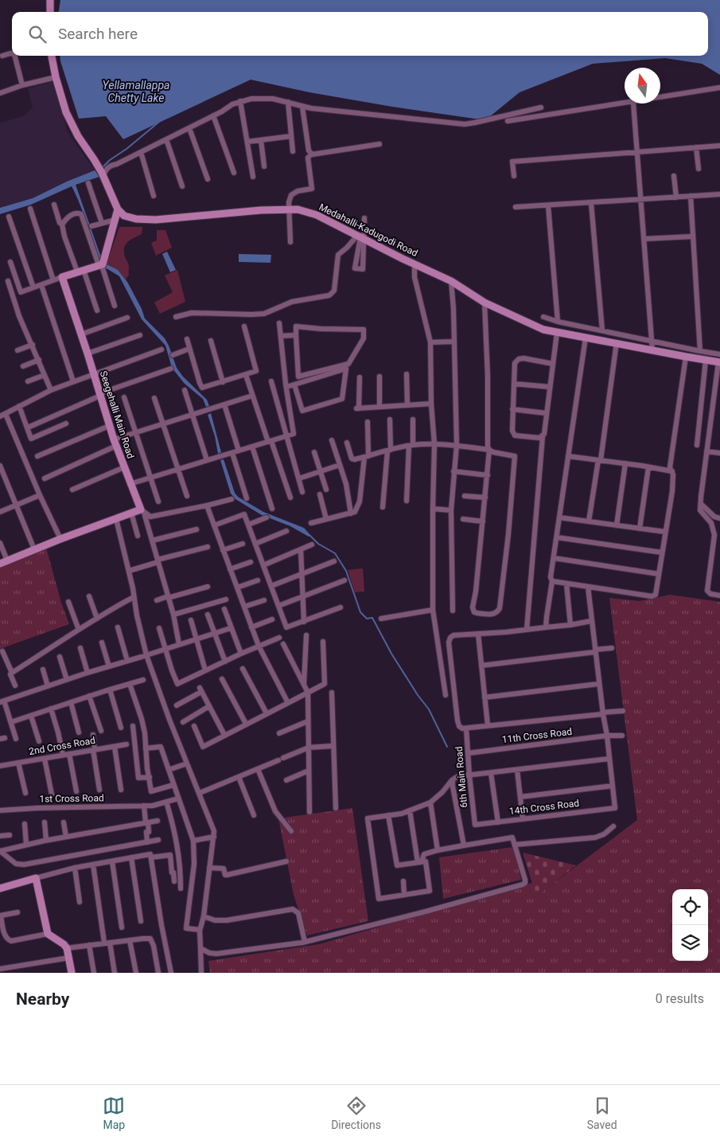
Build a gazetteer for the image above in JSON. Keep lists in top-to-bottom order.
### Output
{
  "streets": {
    "street": [
      "Medahalli-Kadugodi Road",
      "Seegehalli Main Road",
      "11th Cross Road",
      "2nd Cross Road",
      "6th Main Road",
      "1st Cross Road",
      "14th Cross Road"
    ]
  },
  "crossings": [
    ["11th Cross Road", "6th Main Road"],
    ["6th Main Road", "14th Cross Road"]
  ],
  "water": ["Yellamallappa Chetty Lake"],
  "north": "top",
  "page": {
    "search": "Search here",
    "heading": ["Nearby", "0 results"],
    "nav": ["Map", "Directions", "Saved"]
  }
}
